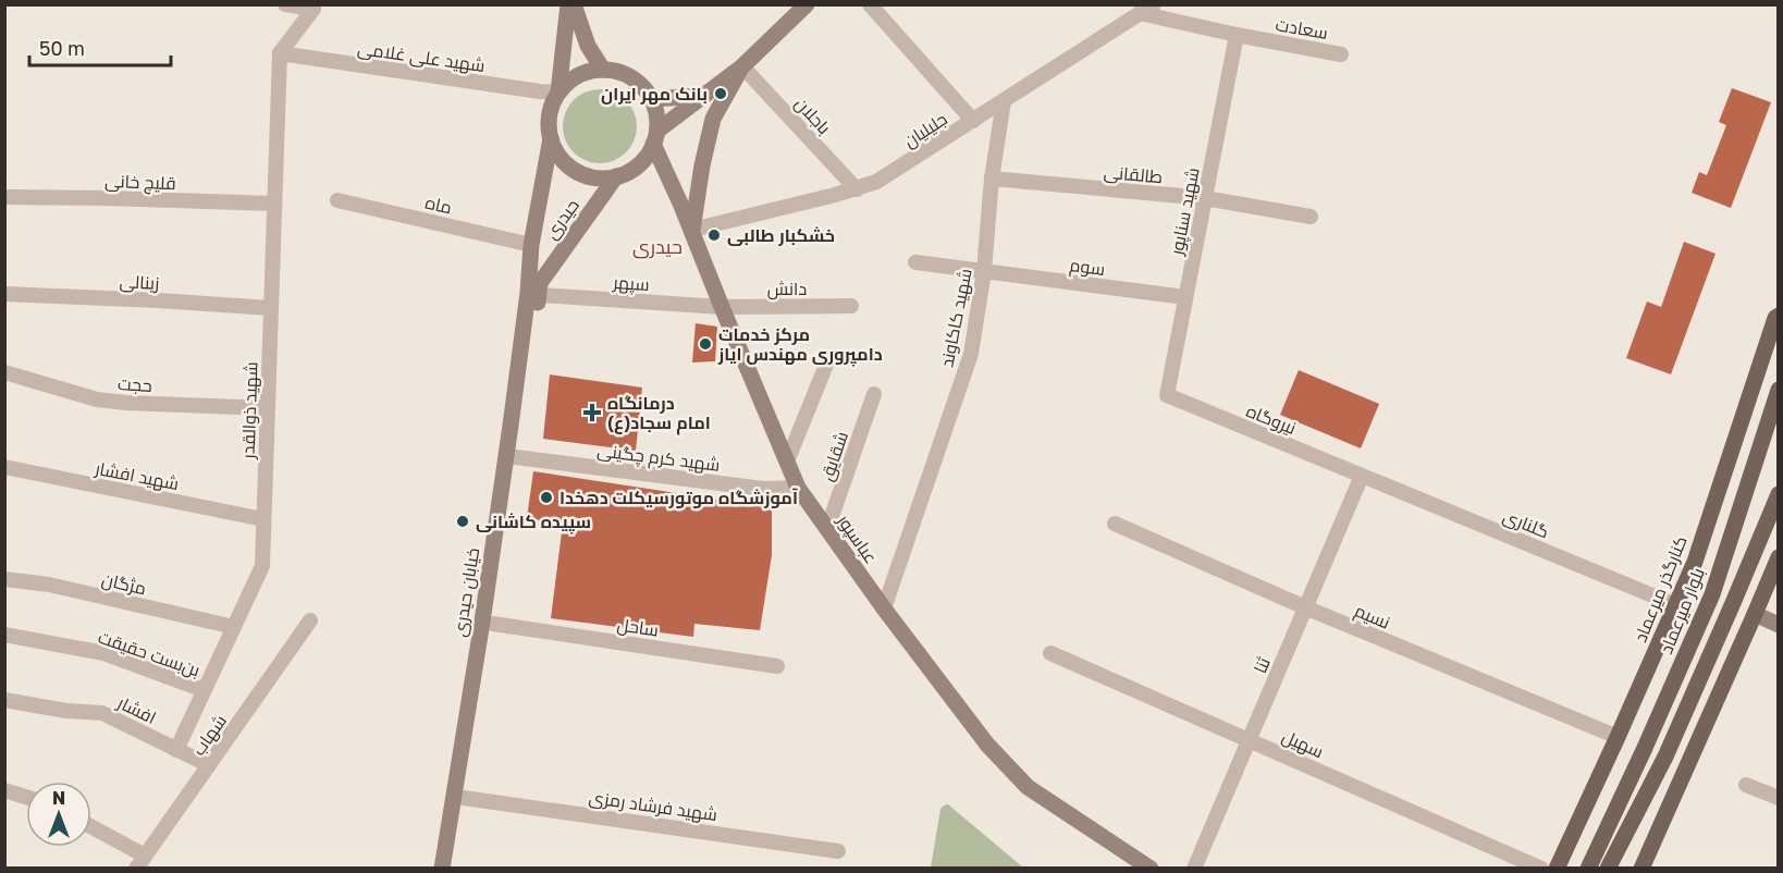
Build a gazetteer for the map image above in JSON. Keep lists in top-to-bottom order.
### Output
{
  "streets": {
    "main road": ["کنارگذر میرعماد", "بلوار میرعماد"],
    "street": [
      "سعادت",
      "شهید علی غلامی",
      "باجلان",
      "جلیلیان",
      "طالقانی",
      "قلیچ خانی",
      "ماه",
      "شهید سناپور",
      "حیدری",
      "سوم",
      "زینالی",
      "سپهر",
      "دانش",
      "شهید کاکاوند",
      "حجت",
      "شهید ذوالقدر",
      "نیروگاه",
      "شقایق",
      "شهید کرم چگینی",
      "شهید افشار",
      "گلناری",
      "عباسپور",
      "مژگان",
      "خیابان حیدری",
      "نسیم",
      "ساحل",
      "بن‌بست حقیقت",
      "ثنا",
      "افشار",
      "شهاب",
      "سهیل",
      "شهید فرشاد رمزی"
    ]
  },
  "crossings": [
    ["سعادت", "جلیلیان"],
    ["سعادت", "شهید سناپور"],
    ["شهید علی غلامی", "حیدری"],
    ["شهید علی غلامی", "شهید ذوالقدر"],
    ["شهید علی غلامی", "عباسپور"],
    ["باجلان", "جلیلیان"],
    ["جلیلیان", "شهید کاکاوند"],
    ["جلیلیان", "عباسپور"],
    ["طالقانی", "شهید سناپور"],
    ["طالقانی", "شهید کاکاوند"],
    ["قلیچ خانی", "شهید ذوالقدر"],
    ["شهید سناپور", "سوم"],
    ["شهید سناپور", "نیروگاه"],
    ["حیدری", "سپهر"],
    ["حیدری", "عباسپور"],
    ["حیدری", "خیابان حیدری"],
    ["سوم", "شهید کاکاوند"],
    ["زینالی", "شهید ذوالقدر"],
    ["سپهر", "دانش"],
    ["سپهر", "عباسپور"],
    ["سپهر", "خیابان حیدری"],
    ["دانش", "عباسپور"],
    ["شهید کاکاوند", "عباسپور"],
    ["حجت", "شهید ذوالقدر"],
    ["شهید ذوالقدر", "شهید افشار"],
    ["شهید ذوالقدر", "مژگان"],
    ["شهید ذوالقدر", "بن‌بست حقیقت"],
    ["شهید ذوالقدر", "افشار"],
    ["نیروگاه", "گلناری"],
    ["نیروگاه", "ثنا"],
    ["شقایق", "عباسپور"],
    ["شهید کرم چگینی", "عباسپور"],
    ["شهید کرم چگینی", "خیابان حیدری"],
    ["گلناری", "کنارگذر میرعماد"],
    ["گلناری", "ثنا"],
    ["کنارگذر میرعماد", "نسیم"],
    ["خیابان حیدری", "ساحل"],
    ["خیابان حیدری", "شهید فرشاد رمزی"],
    ["نسیم", "ثنا"],
    ["ثنا", "سهیل"],
    ["افشار", "شهاب"]
  ],
  "districts": ["حیدری"],
  "places": {
    "other": [
      "بانک مهر ایران",
      "خشکبار طالبی",
      "مرکز خدمات دامپروری مهندس ایاز",
      "آموزشگاه موتورسیکلت دهخدا",
      "سپیده کاشانی"
    ],
    "health": ["درمانگاه امام سجاد(ع)"]
  },
  "scale_bar": "50 m",
  "north": "top"
}
